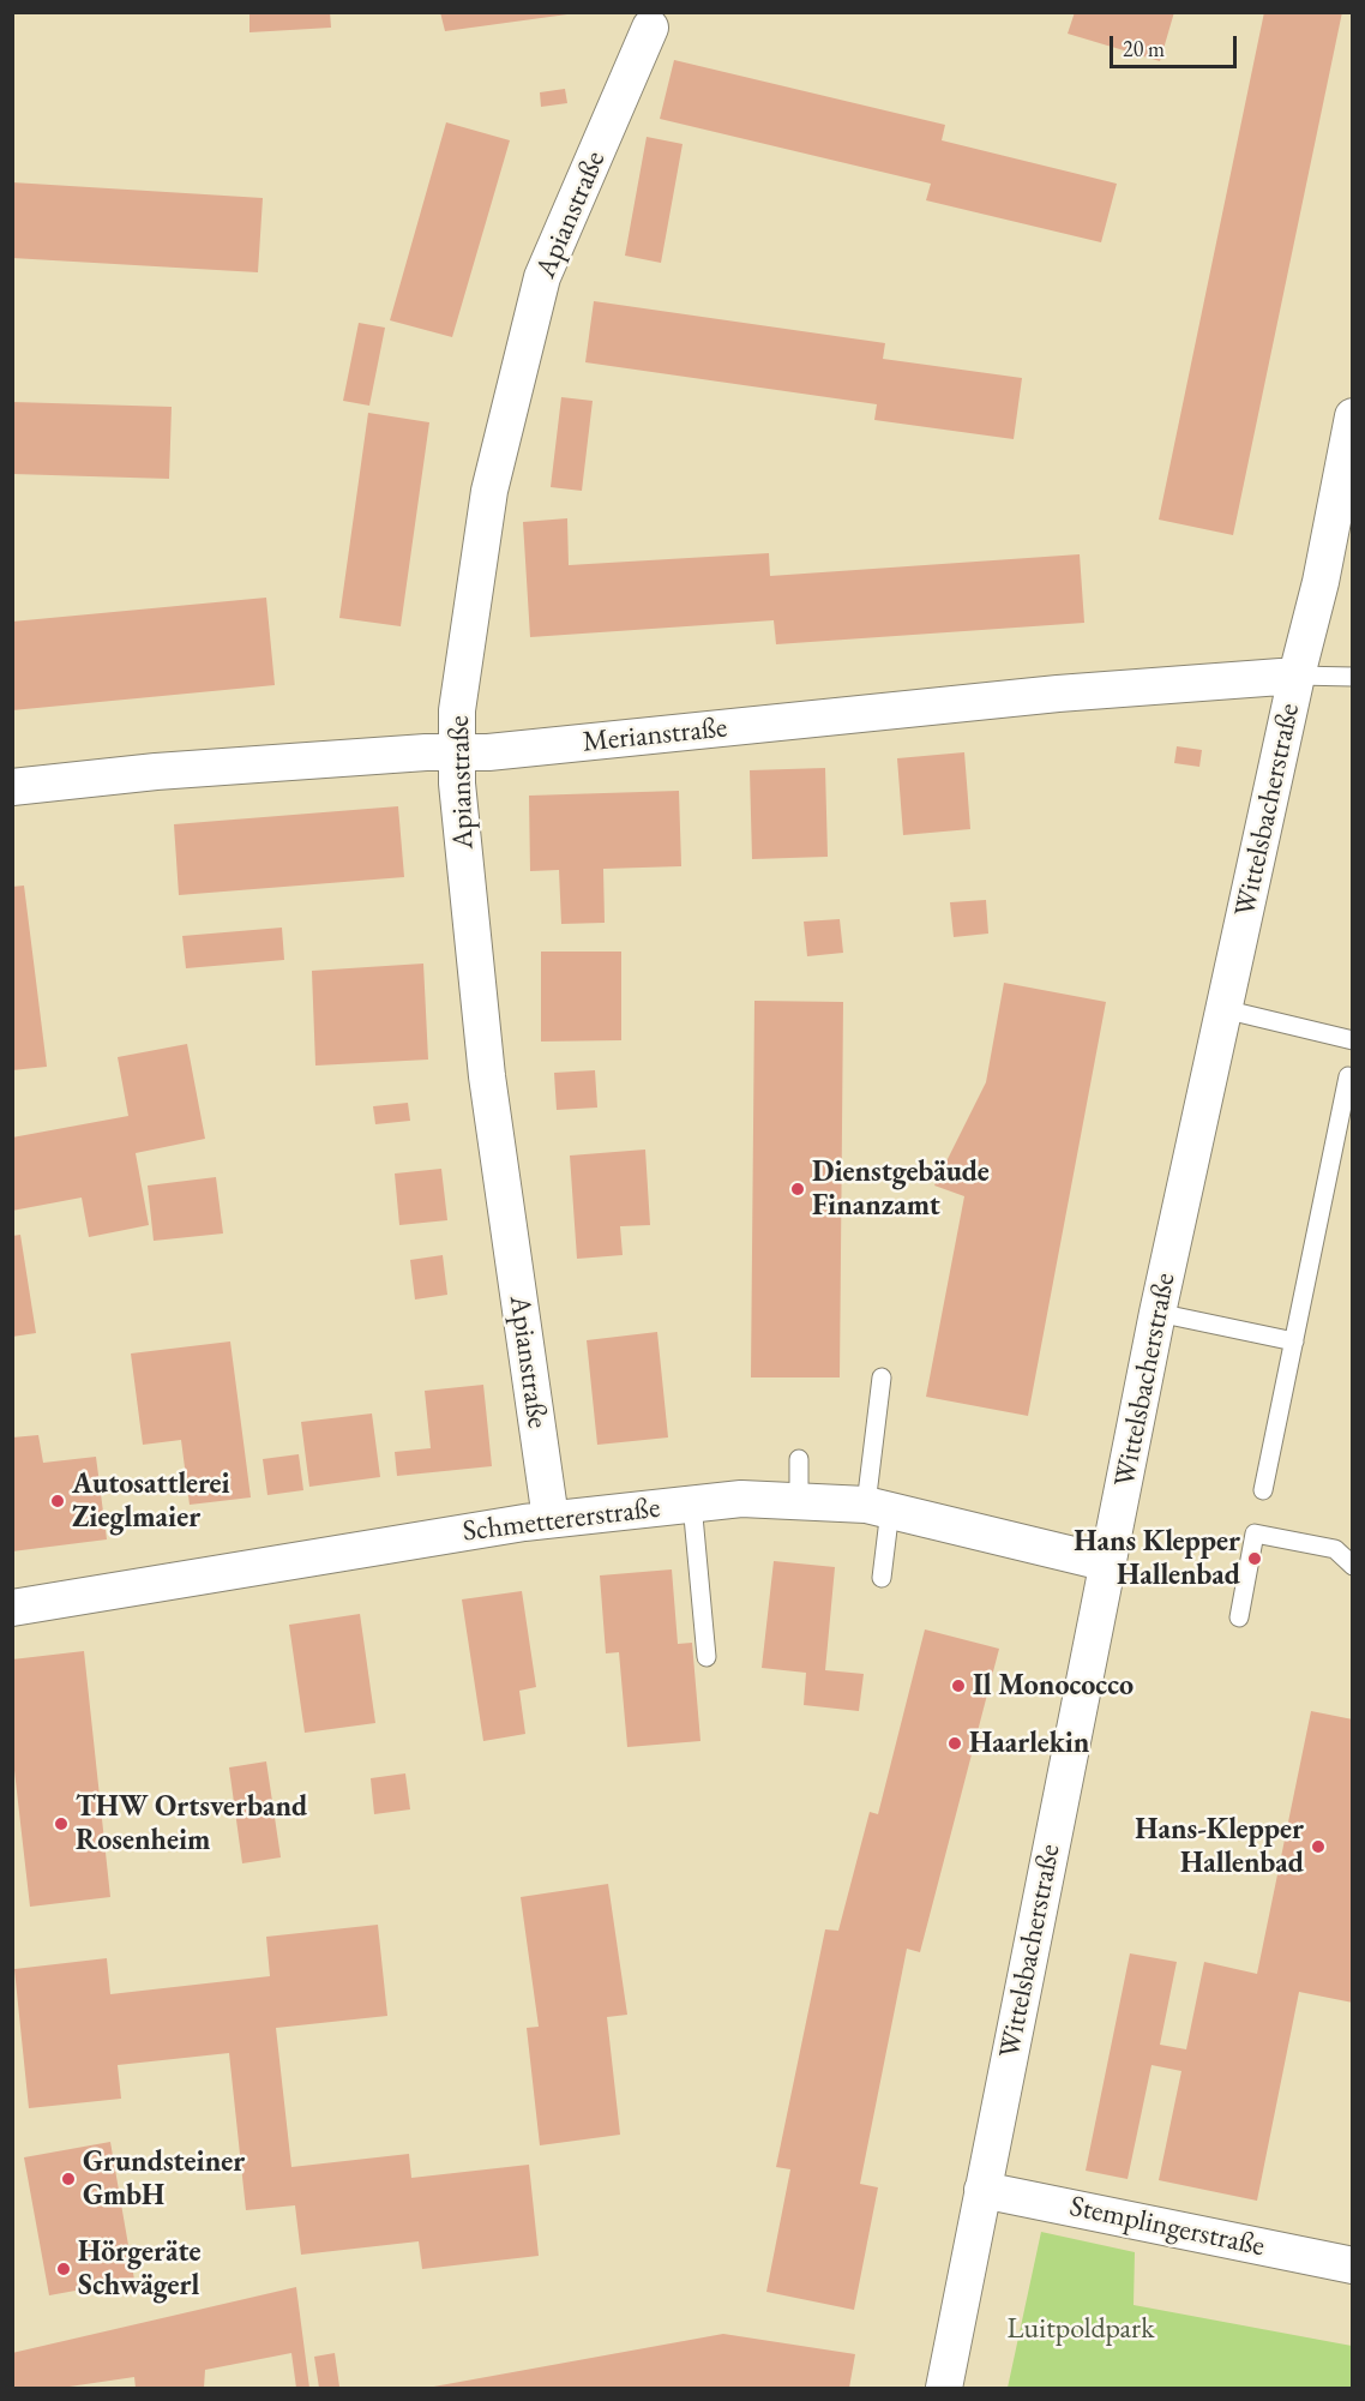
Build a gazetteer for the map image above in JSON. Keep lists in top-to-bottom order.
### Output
{
  "streets": {
    "street": [
      "Apianstraße",
      "Merianstraße",
      "Wittelsbacherstraße",
      "Schmettererstraße",
      "Stemplingerstraße"
    ]
  },
  "crossings": [
    ["Apianstraße", "Merianstraße"],
    ["Apianstraße", "Schmettererstraße"],
    ["Merianstraße", "Wittelsbacherstraße"],
    ["Wittelsbacherstraße", "Schmettererstraße"],
    ["Wittelsbacherstraße", "Stemplingerstraße"]
  ],
  "parks": ["Luitpoldpark"],
  "places": [
    "Dienstgebäude Finanzamt",
    "Autosattlerei Zieglmaier",
    "Hans Klepper Hallenbad",
    "Il Monococco",
    "Haarlekin",
    "THW Ortsverband Rosenheim",
    "Hans-Klepper Hallenbad",
    "Grundsteiner GmbH",
    "Hörgeräte Schwägerl"
  ],
  "scale_bar": "20 m"
}
